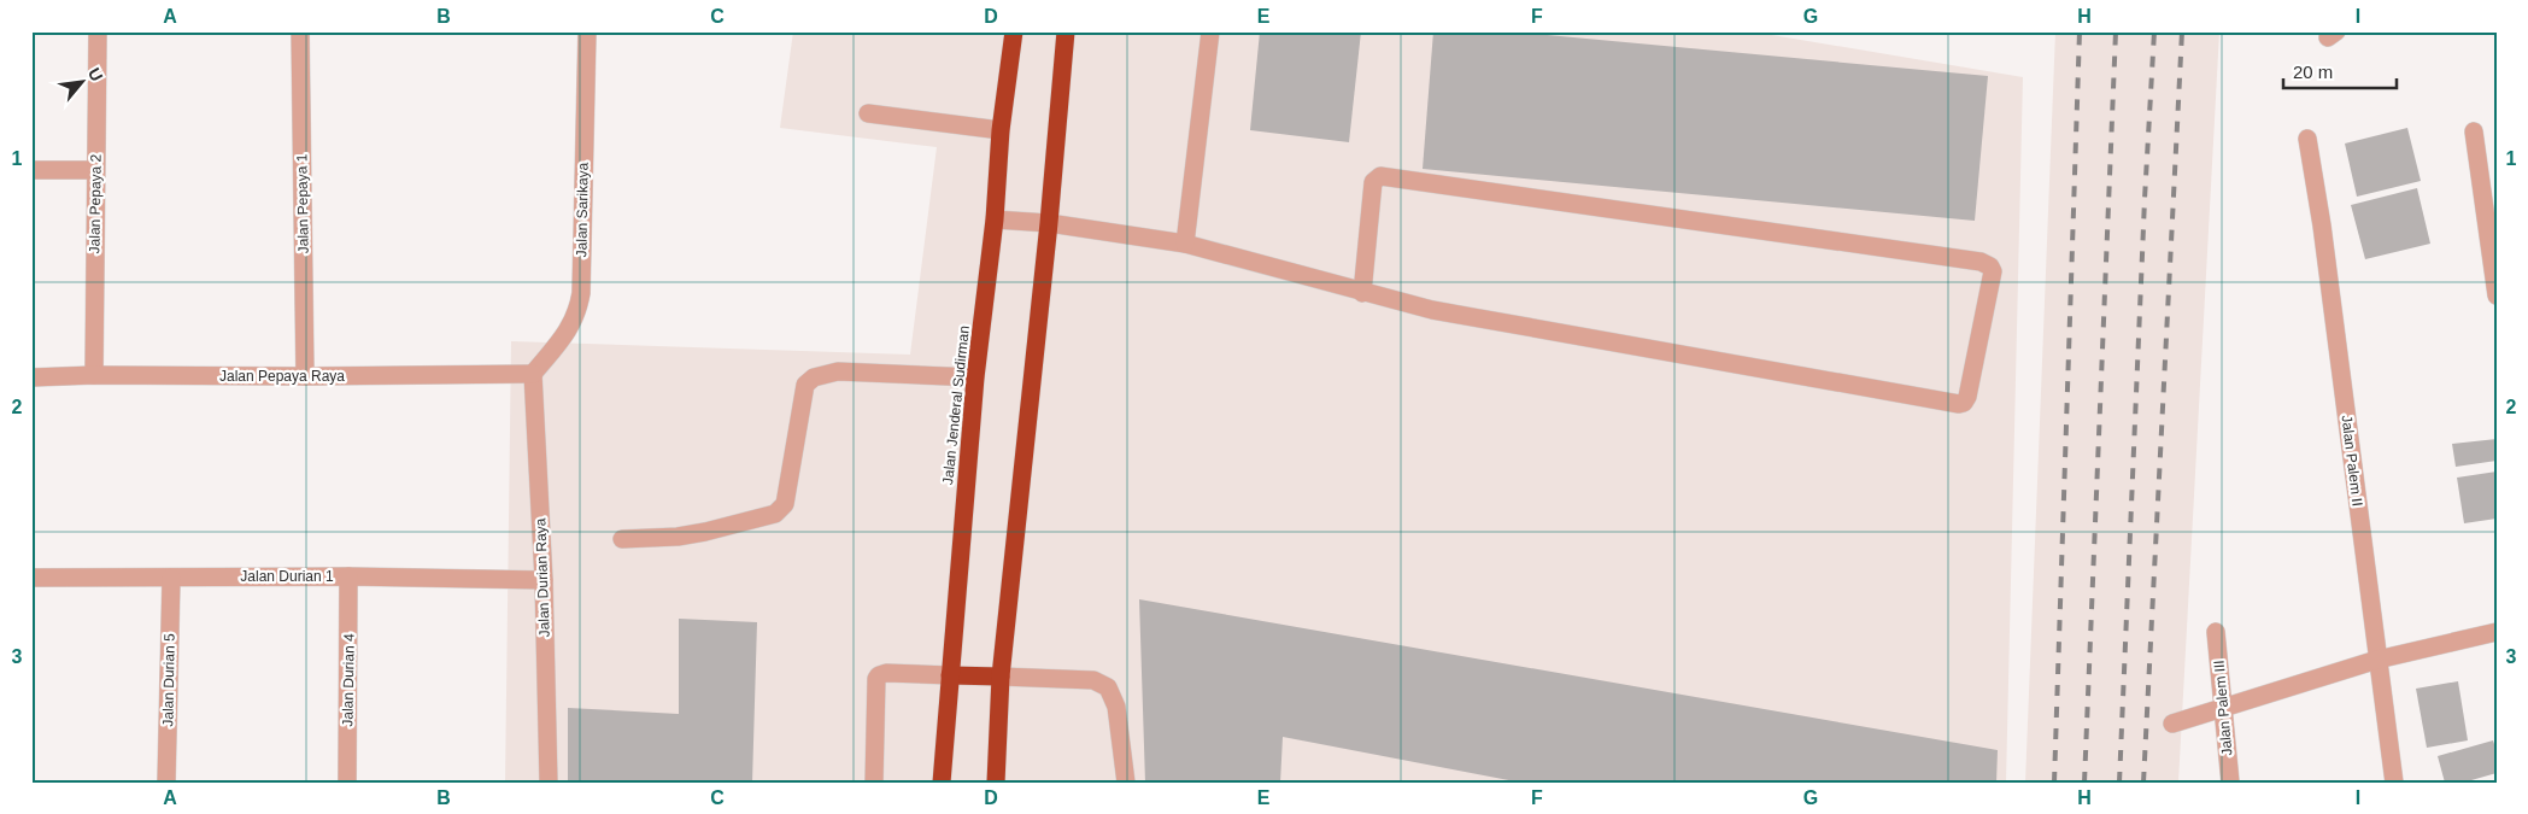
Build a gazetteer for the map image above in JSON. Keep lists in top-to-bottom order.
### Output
{
  "streets": {
    "highway": ["Jalan Jenderal Sudirman"],
    "street": [
      "Jalan Pepaya 2",
      "Jalan Pepaya 1",
      "Jalan Sarikaya",
      "Jalan Pepaya Raya",
      "Jalan Palem II",
      "Jalan Durian 1",
      "Jalan Durian Raya",
      "Jalan Durian 5",
      "Jalan Durian 4",
      "Jalan Palem III"
    ]
  },
  "crossings": [
    ["Jalan Pepaya 2", "Jalan Pepaya Raya"],
    ["Jalan Pepaya 1", "Jalan Pepaya Raya"],
    ["Jalan Sarikaya", "Jalan Pepaya Raya"],
    ["Jalan Sarikaya", "Jalan Durian Raya"],
    ["Jalan Pepaya Raya", "Jalan Durian Raya"],
    ["Jalan Durian 1", "Jalan Durian Raya"],
    ["Jalan Durian 1", "Jalan Durian 5"],
    ["Jalan Durian 1", "Jalan Durian 4"]
  ],
  "scale_bar": "20 m",
  "north": "top right",
  "grid": {
    "columns": [
      "A",
      "B",
      "C",
      "D",
      "E",
      "F",
      "G",
      "H",
      "I"
    ],
    "rows": ["1", "2", "3"]
  }
}
